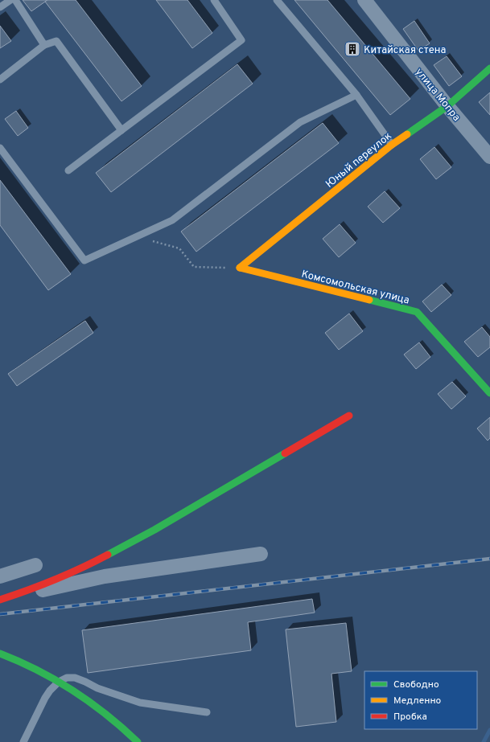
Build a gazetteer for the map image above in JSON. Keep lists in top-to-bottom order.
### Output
{
  "streets": {
    "street": ["улица Мопра", "Юный переулок", "Комсомольская улица"]
  },
  "crossings": [
    ["улица Мопра", "Юный переулок"],
    ["Юный переулок", "Комсомольская улица"]
  ],
  "places": {
    "building": ["Китайская стена"]
  },
  "legend": ["Свободно", "Медленно", "Пробка"]
}
